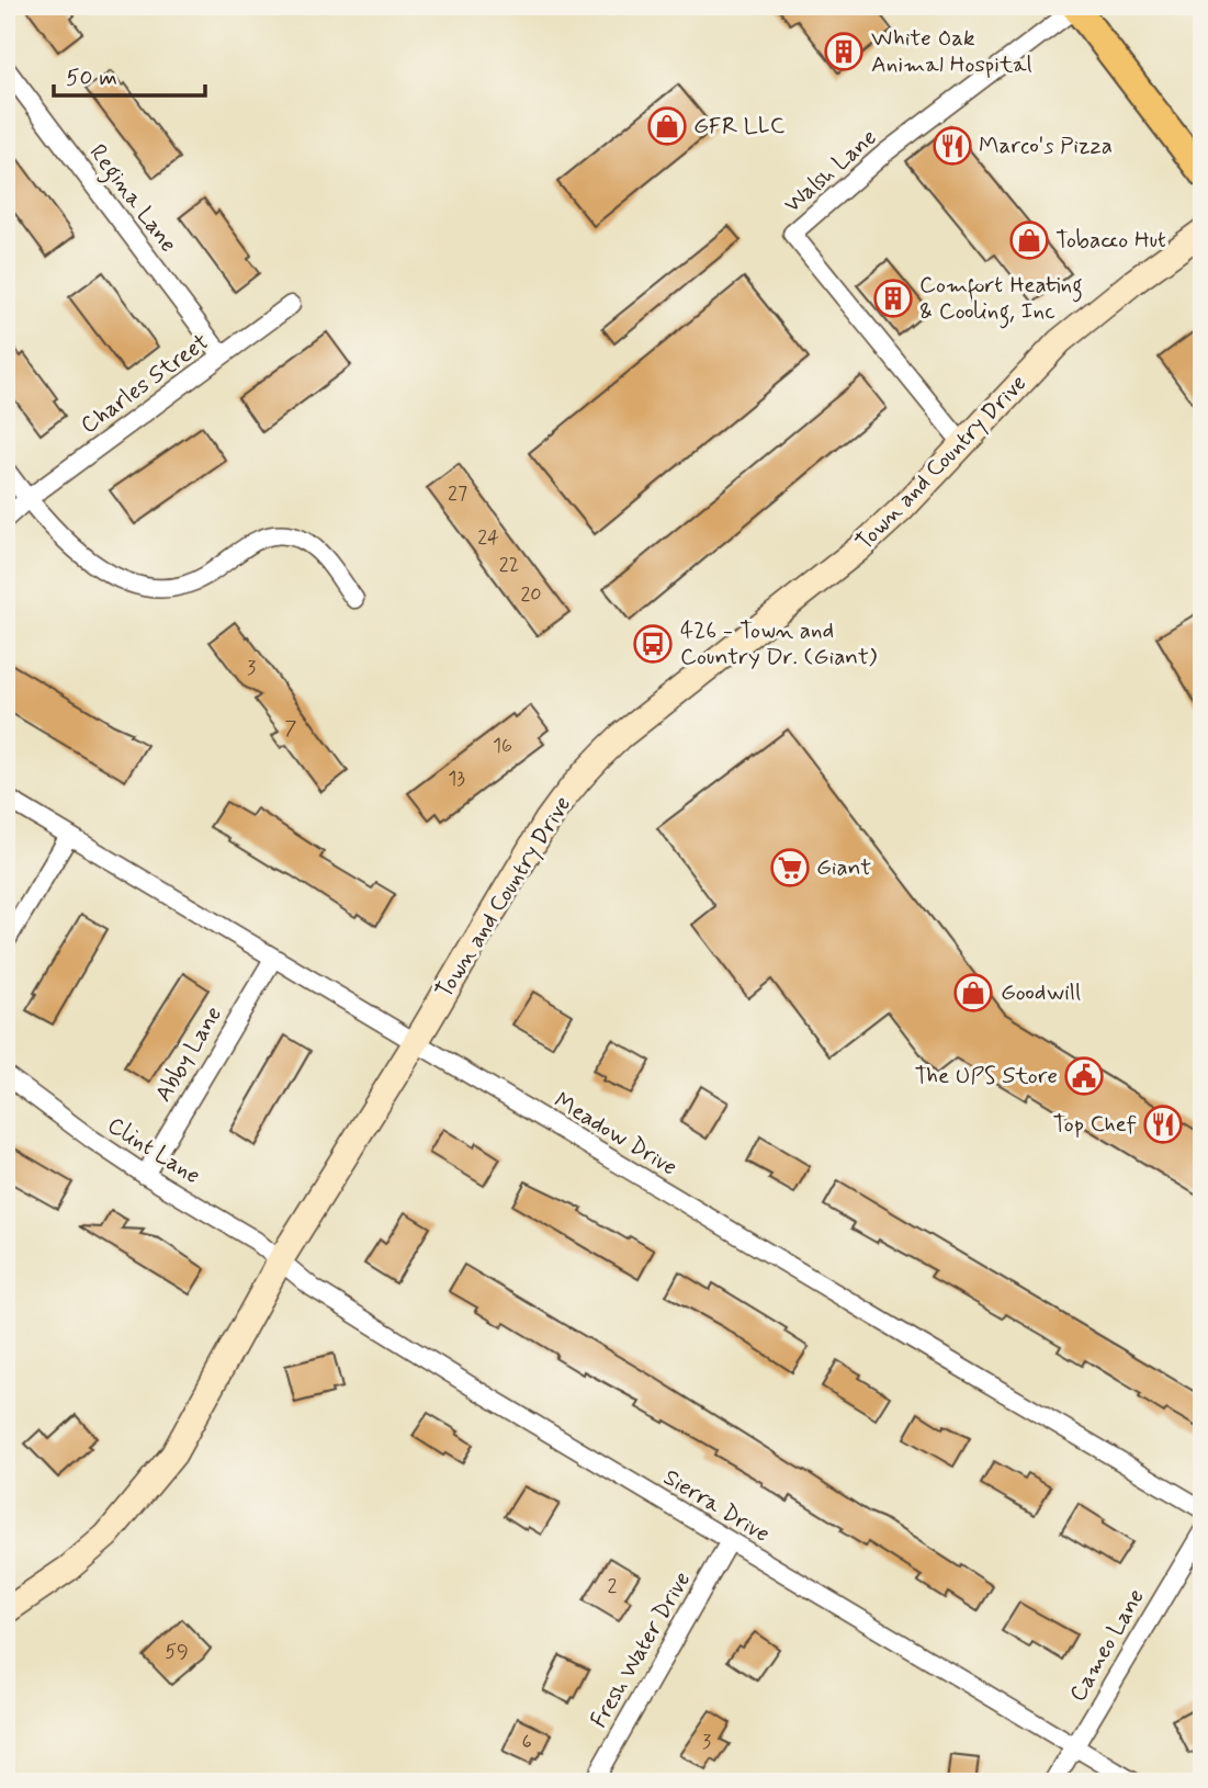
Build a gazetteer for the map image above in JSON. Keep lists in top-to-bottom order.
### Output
{
  "streets": {
    "street": [
      "Walsh Lane",
      "Regina Lane",
      "Charles Street",
      "Town and Country Drive",
      "Abby Lane",
      "Meadow Drive",
      "Clint Lane",
      "Sierra Drive",
      "Cameo Lane",
      "Fresh Water Drive"
    ]
  },
  "crossings": [
    ["Walsh Lane", "Town and Country Drive"],
    ["Regina Lane", "Charles Street"],
    ["Town and Country Drive", "Meadow Drive"],
    ["Town and Country Drive", "Clint Lane"],
    ["Town and Country Drive", "Sierra Drive"],
    ["Abby Lane", "Meadow Drive"],
    ["Abby Lane", "Clint Lane"],
    ["Clint Lane", "Sierra Drive"],
    ["Sierra Drive", "Cameo Lane"],
    ["Sierra Drive", "Fresh Water Drive"]
  ],
  "places": {
    "building": ["White Oak Animal Hospital", "Comfort Heating & Cooling, Inc"],
    "shop": ["GFR LLC", "Tobacco Hut", "Goodwill"],
    "restaurant": ["Marco's Pizza", "Top Chef"],
    "bus stop": ["426 - Town and Country Dr. (Giant)"],
    "supermarket": ["Giant"],
    "public building": ["The UPS Store"]
  },
  "house_numbers": [
    "27",
    "24",
    "22",
    "20",
    "3",
    "7",
    "16",
    "13",
    "2",
    "59",
    "6",
    "3"
  ],
  "scale_bar": "50 m"
}
